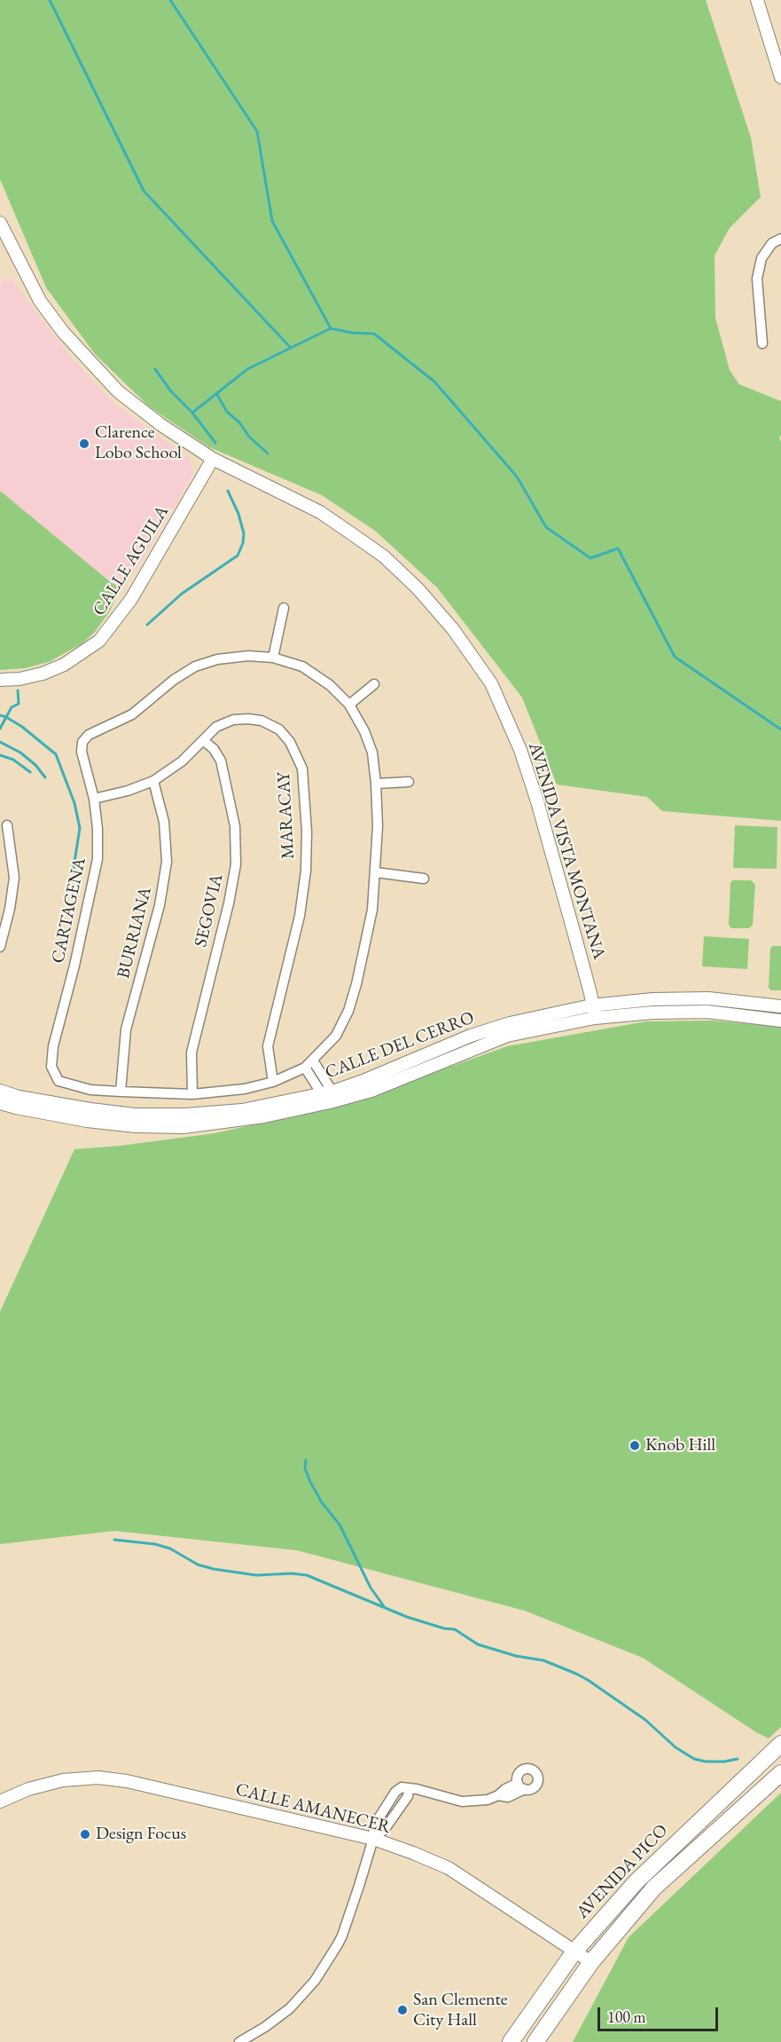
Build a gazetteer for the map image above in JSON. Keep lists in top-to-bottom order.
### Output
{
  "streets": {
    "highway": ["AVENIDA PICO"],
    "street": [
      "CALLE AGUILA",
      "MARACAY",
      "AVENIDA VISTA MONTANA",
      "CARTAGENA",
      "SEGOVIA",
      "BURRIANA",
      "CALLE DEL CERRO",
      "CALLE AMANECER"
    ]
  },
  "crossings": [
    ["CALLE AGUILA", "AVENIDA VISTA MONTANA"],
    ["MARACAY", "CARTAGENA"],
    ["MARACAY", "SEGOVIA"],
    ["MARACAY", "BURRIANA"],
    ["AVENIDA VISTA MONTANA", "CALLE DEL CERRO"],
    ["CARTAGENA", "BURRIANA"],
    ["CALLE AMANECER", "AVENIDA PICO"]
  ],
  "places": [
    "Clarence Lobo School",
    "Knob Hill",
    "Design Focus",
    "San Clemente City Hall"
  ],
  "scale_bar": "100 m"
}
